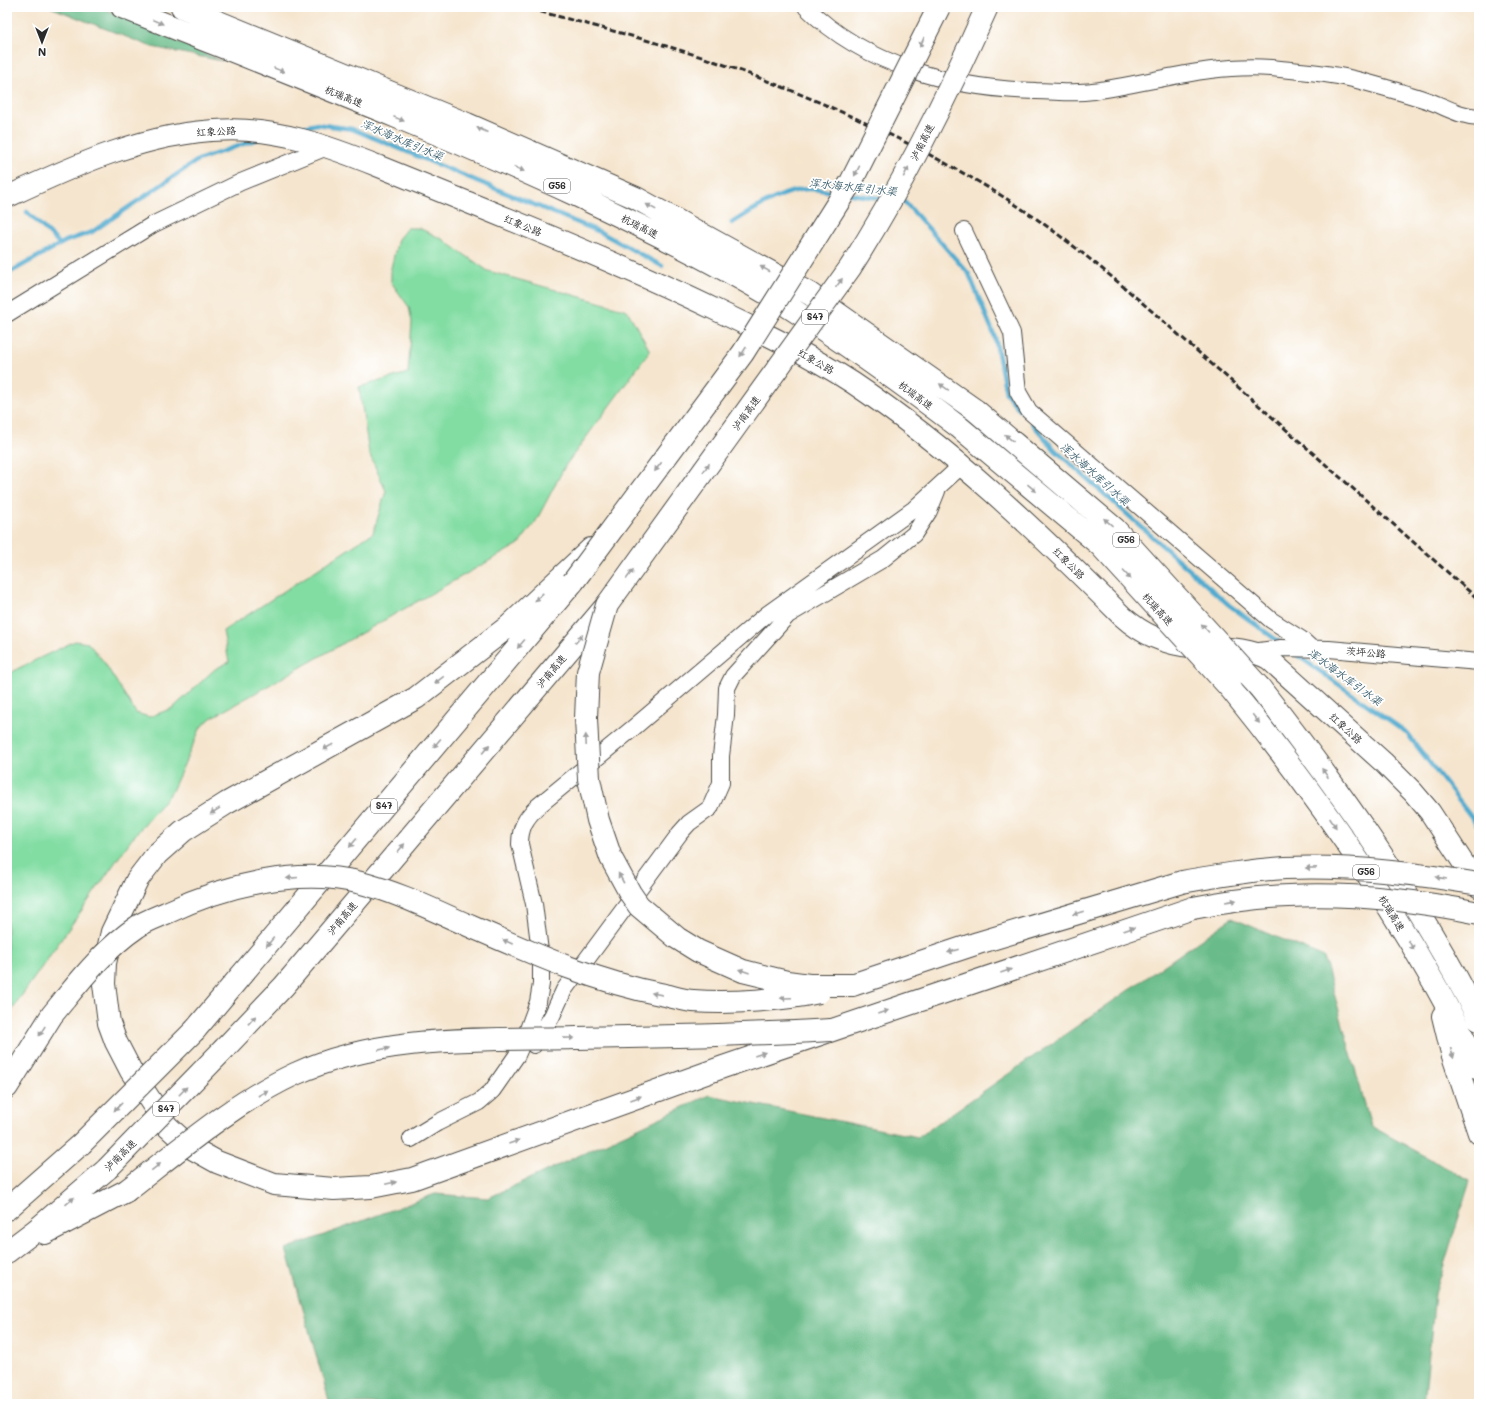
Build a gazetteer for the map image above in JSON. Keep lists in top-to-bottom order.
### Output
{
  "streets": {
    "highway": [
      "杭瑞高速",
      "泸南高速",
      "G56",
      "S47"
    ],
    "main road": ["红象公路"],
    "street": ["茨坪公路"]
  },
  "crossings": [
    ["红象公路", "茨坪公路"]
  ],
  "water": ["浑水海水库引水渠"],
  "north": "bottom"
}
